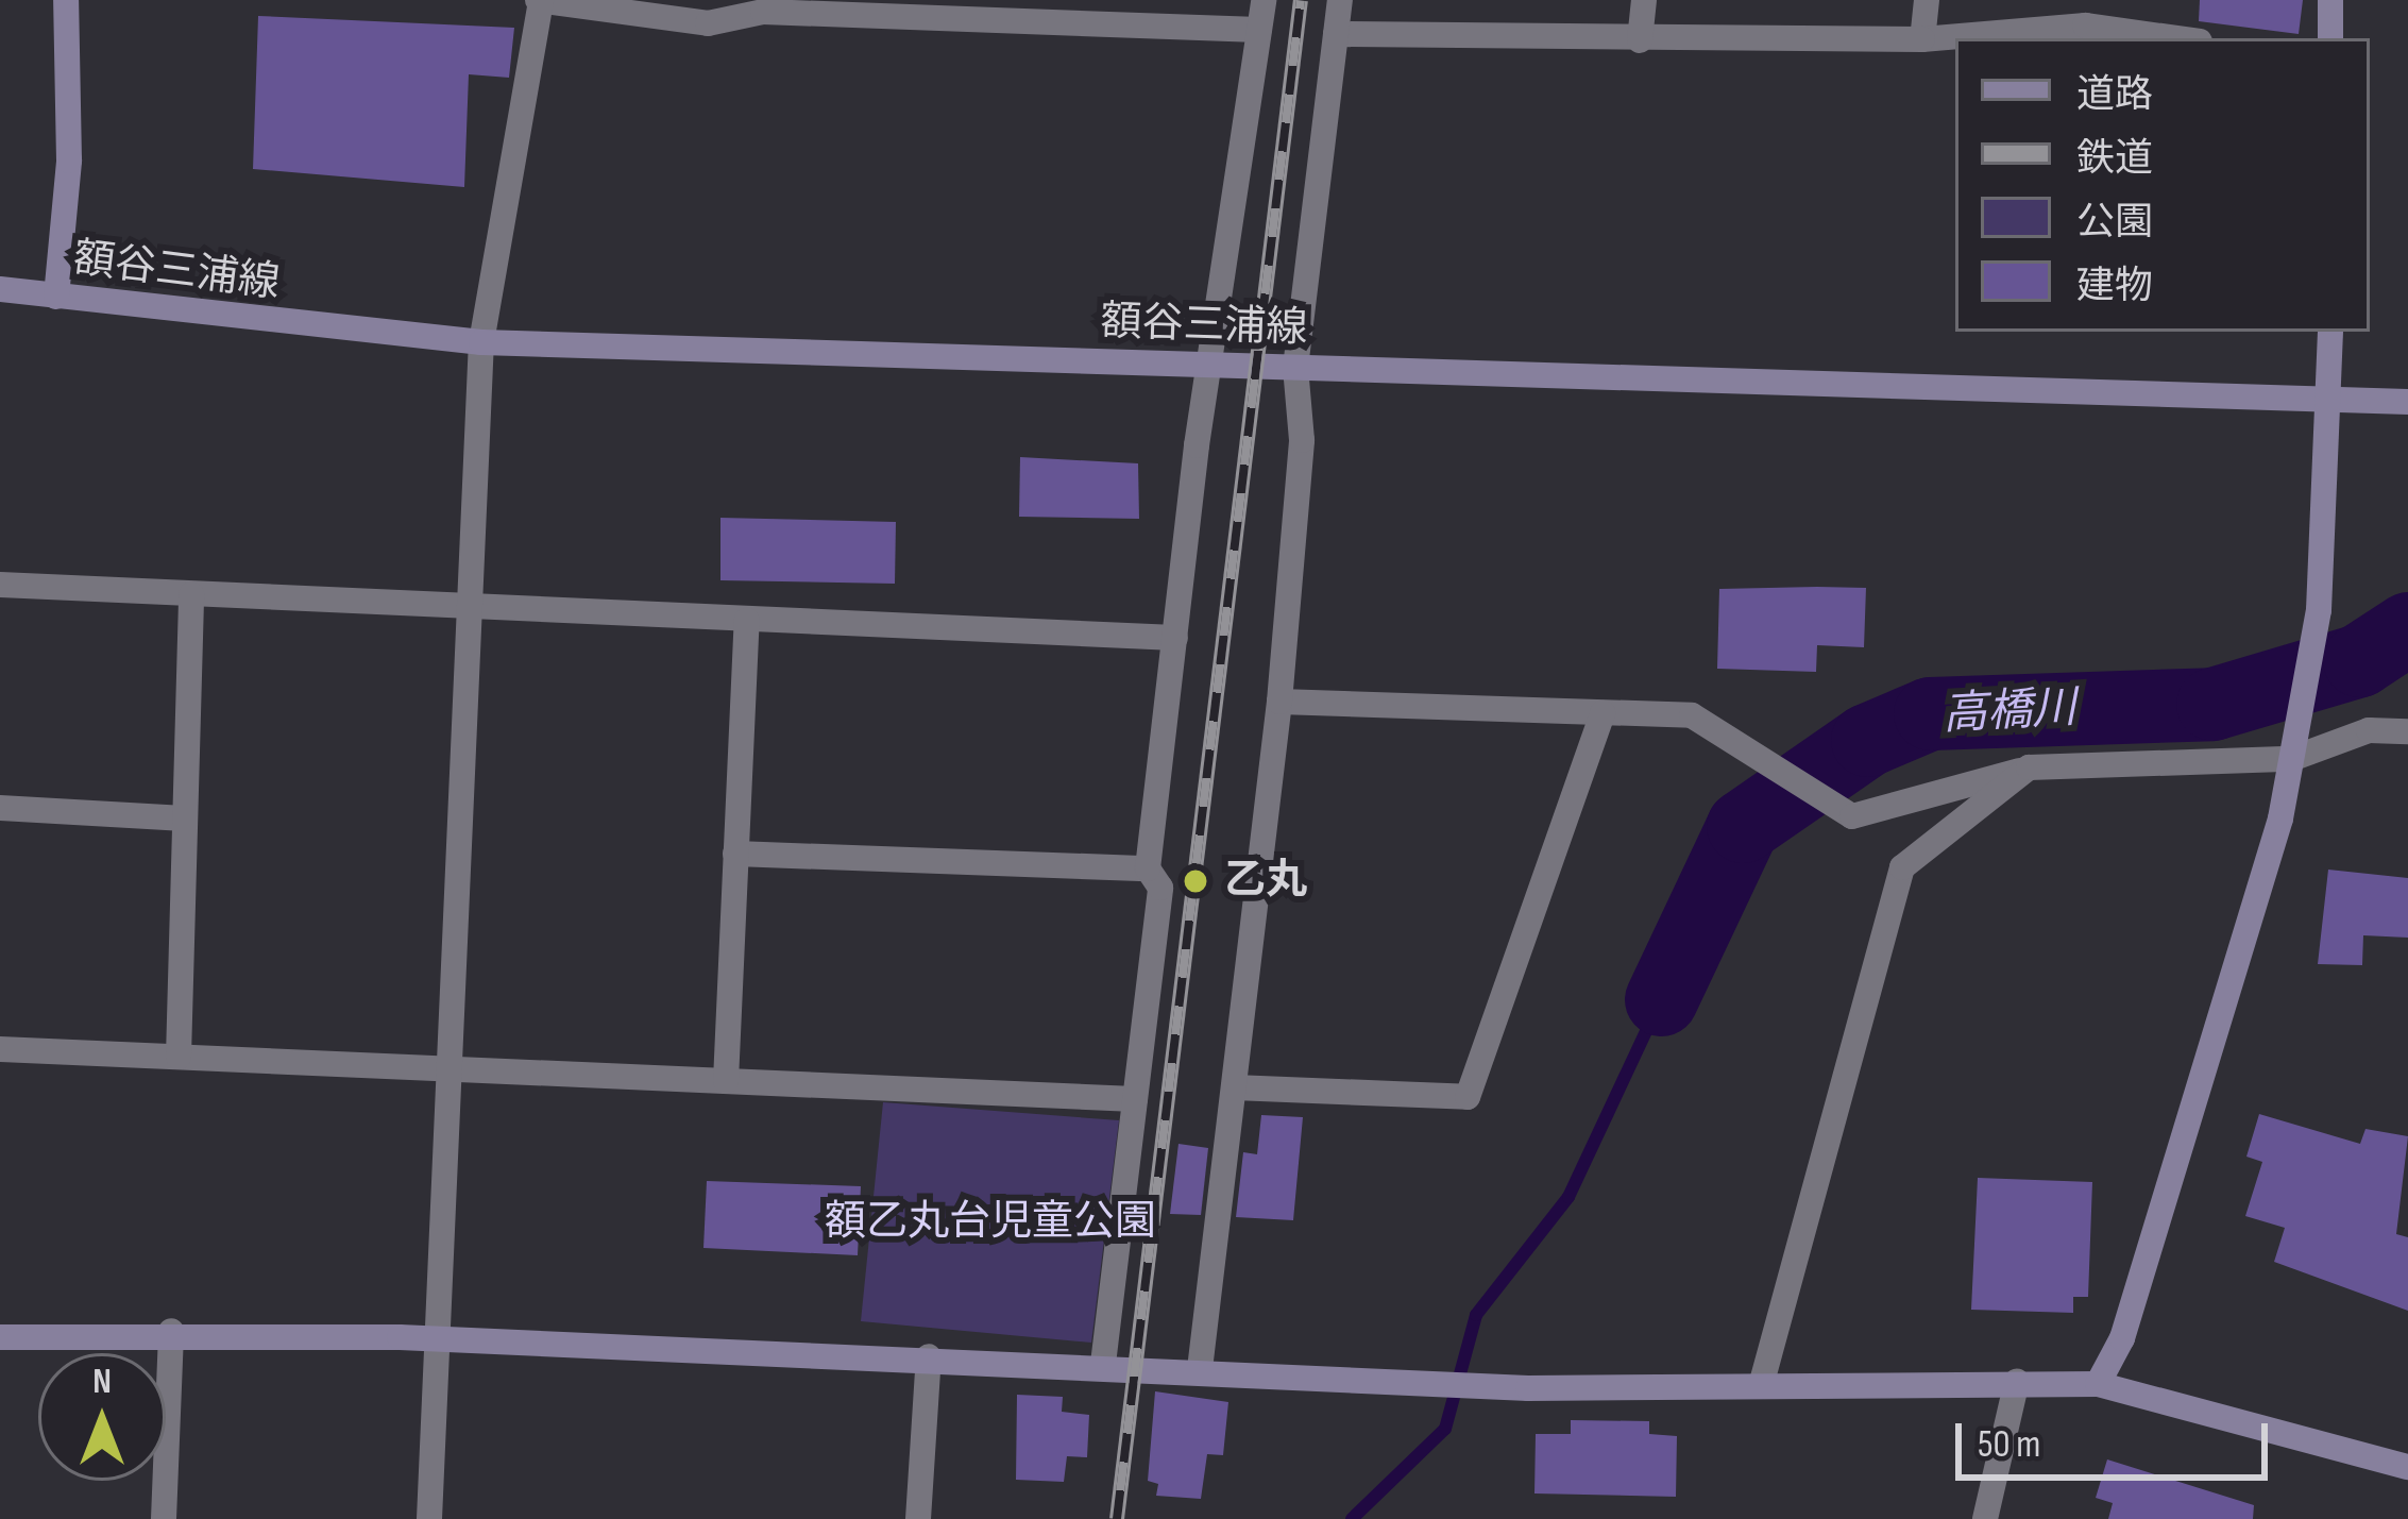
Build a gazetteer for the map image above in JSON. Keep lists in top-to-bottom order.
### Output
{
  "streets": {
    "street": ["額谷三浦線"]
  },
  "water": ["高橋川"],
  "parks": ["額乙丸台児童公園"],
  "places": ["乙丸"],
  "legend": [
    "道路",
    "鉄道",
    "公園",
    "建物"
  ],
  "scale_bar": "50 m",
  "north": "top"
}
